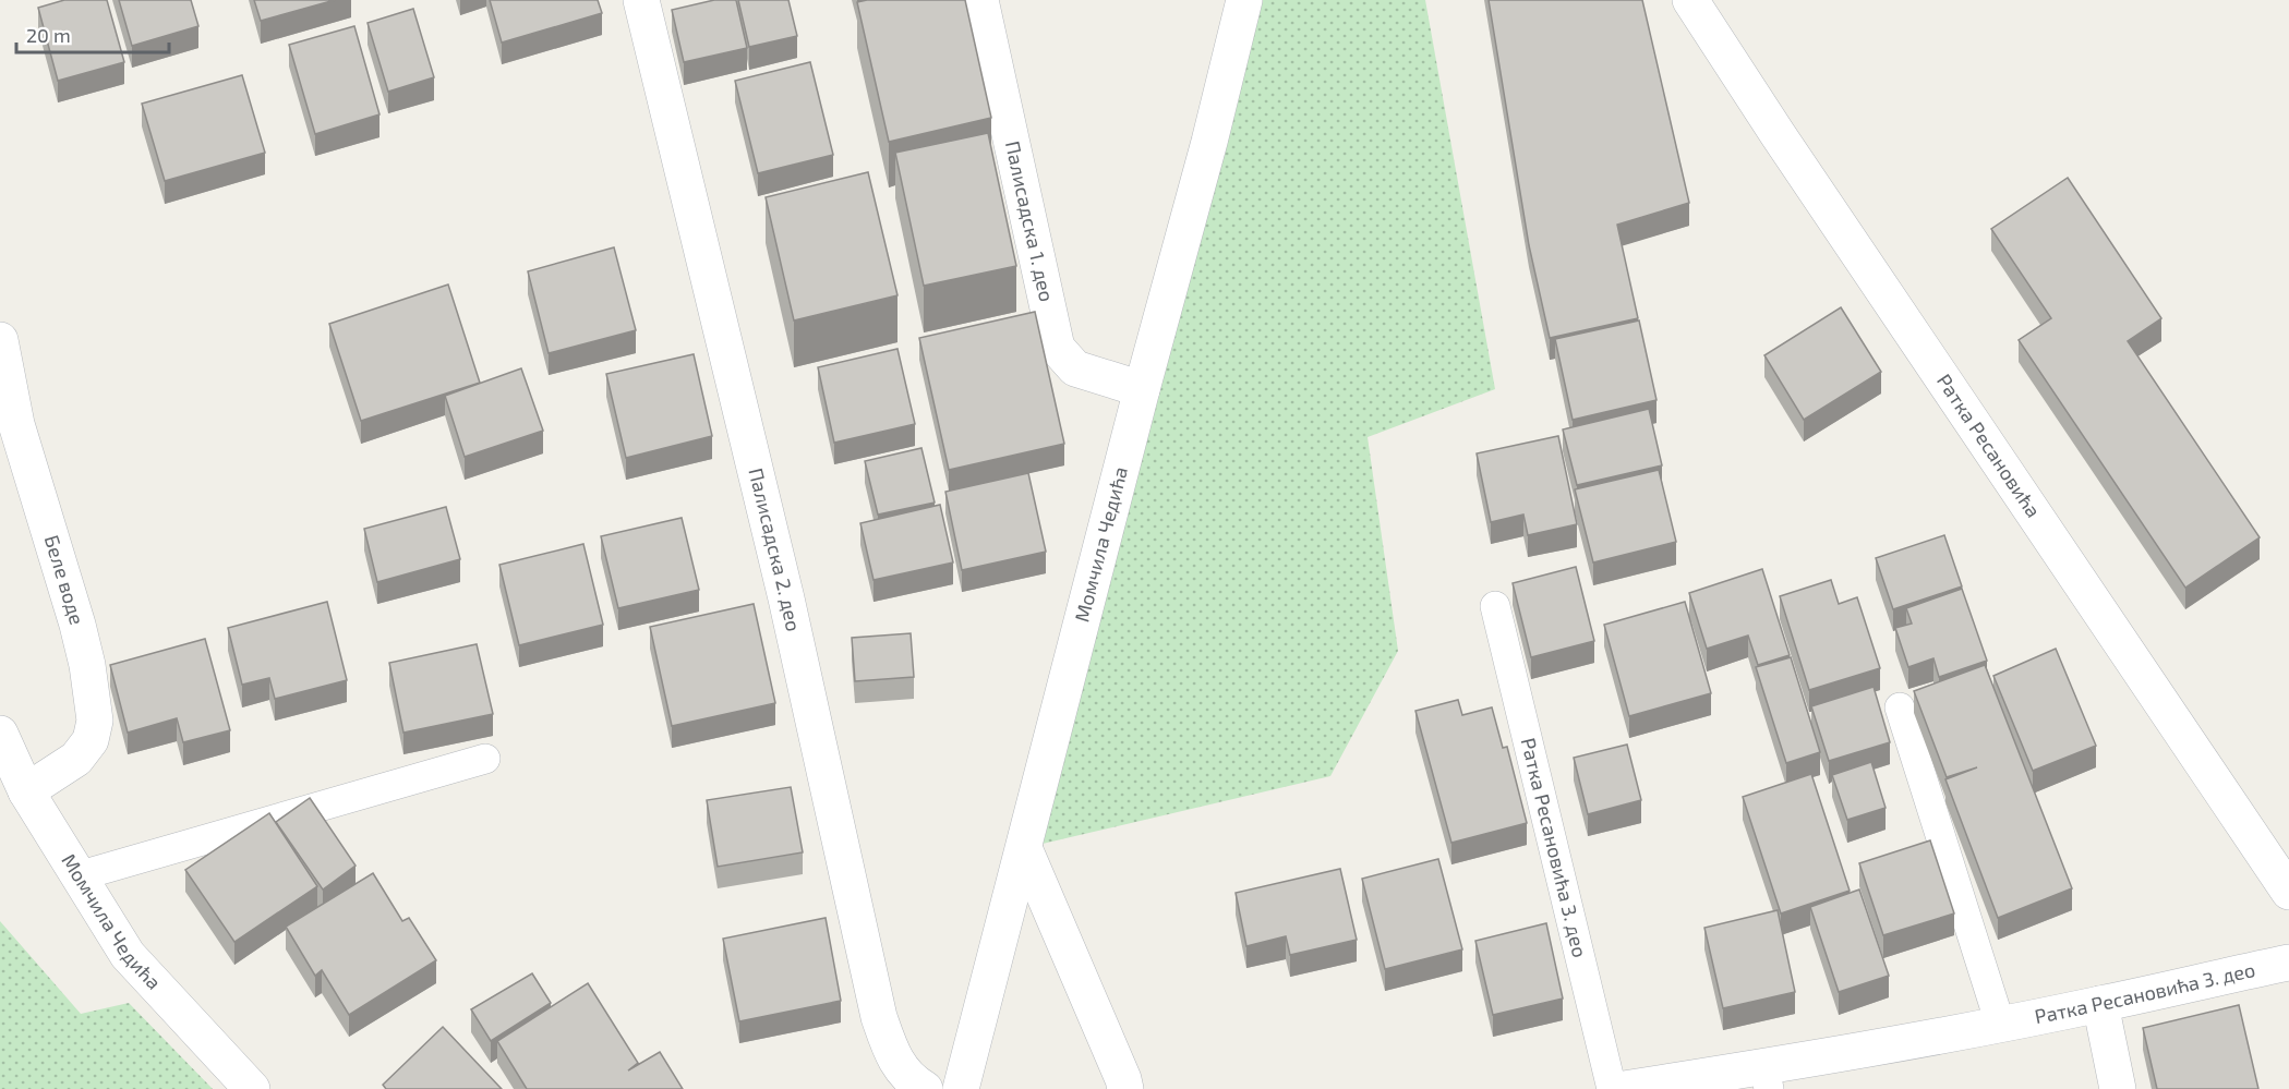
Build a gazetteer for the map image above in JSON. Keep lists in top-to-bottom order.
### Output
{
  "streets": {
    "street": [
      "Палисадска 1. део",
      "Ратка Ресановића",
      "Момчила Чедића",
      "Палисадска 2. део",
      "Беле воде",
      "Ратка Ресановића 3. део"
    ]
  },
  "crossings": [
    ["Палисадска 1. део", "Момчила Чедића"],
    ["Момчила Чедића", "Беле воде"]
  ],
  "scale_bar": "20 m"
}
